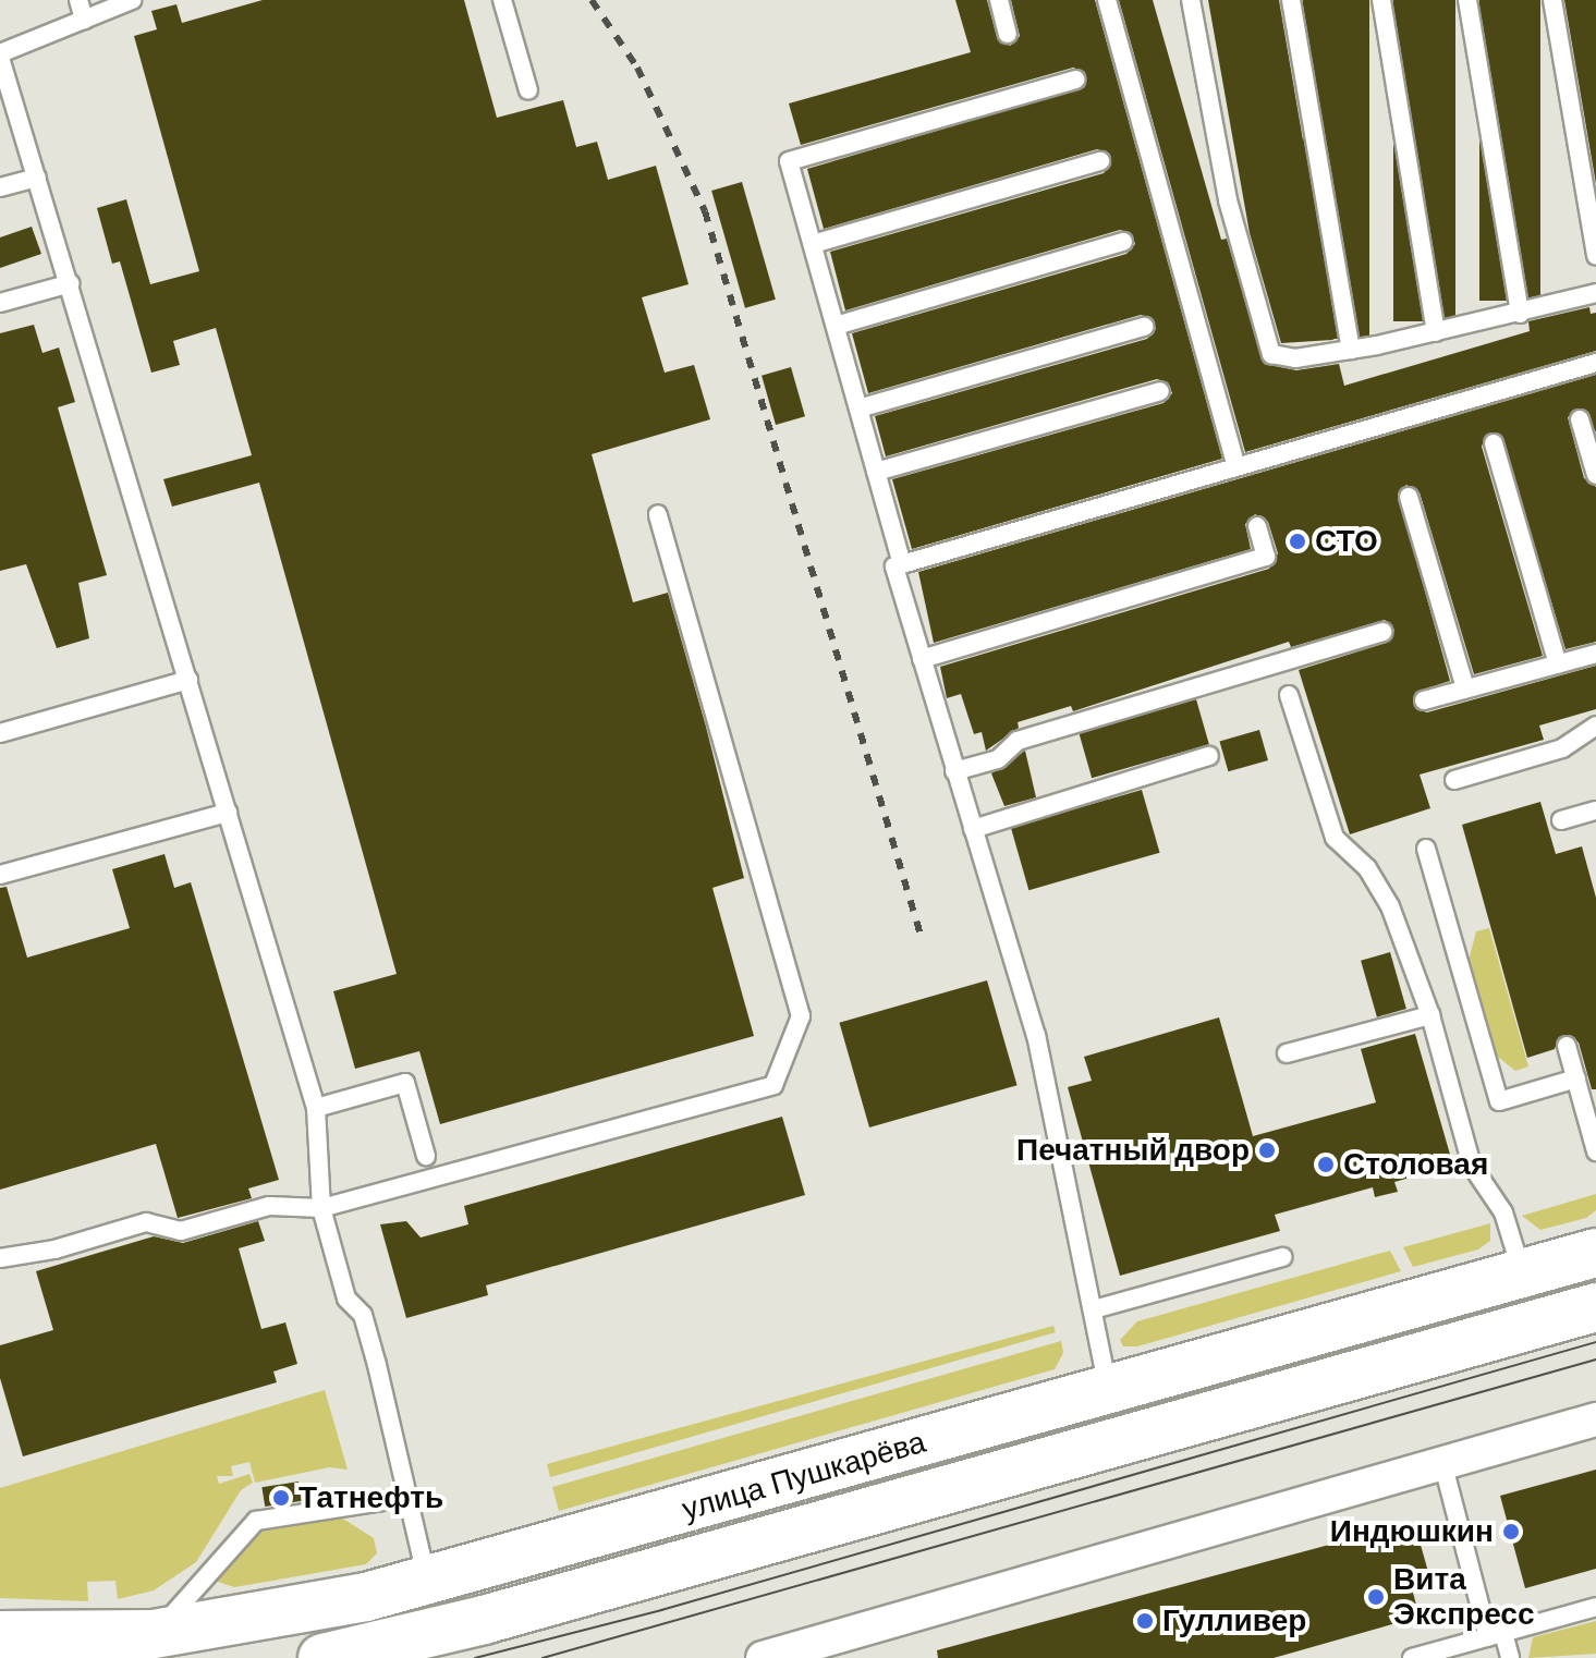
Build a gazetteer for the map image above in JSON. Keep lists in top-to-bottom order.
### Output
{
  "streets": {
    "main road": ["улица Пушкарёва"]
  },
  "places": [
    "СТО",
    "Печатный двор",
    "Столовая",
    "Татнефть",
    "Индюшкин",
    "Вита Экспресс",
    "Гулливер"
  ]
}
